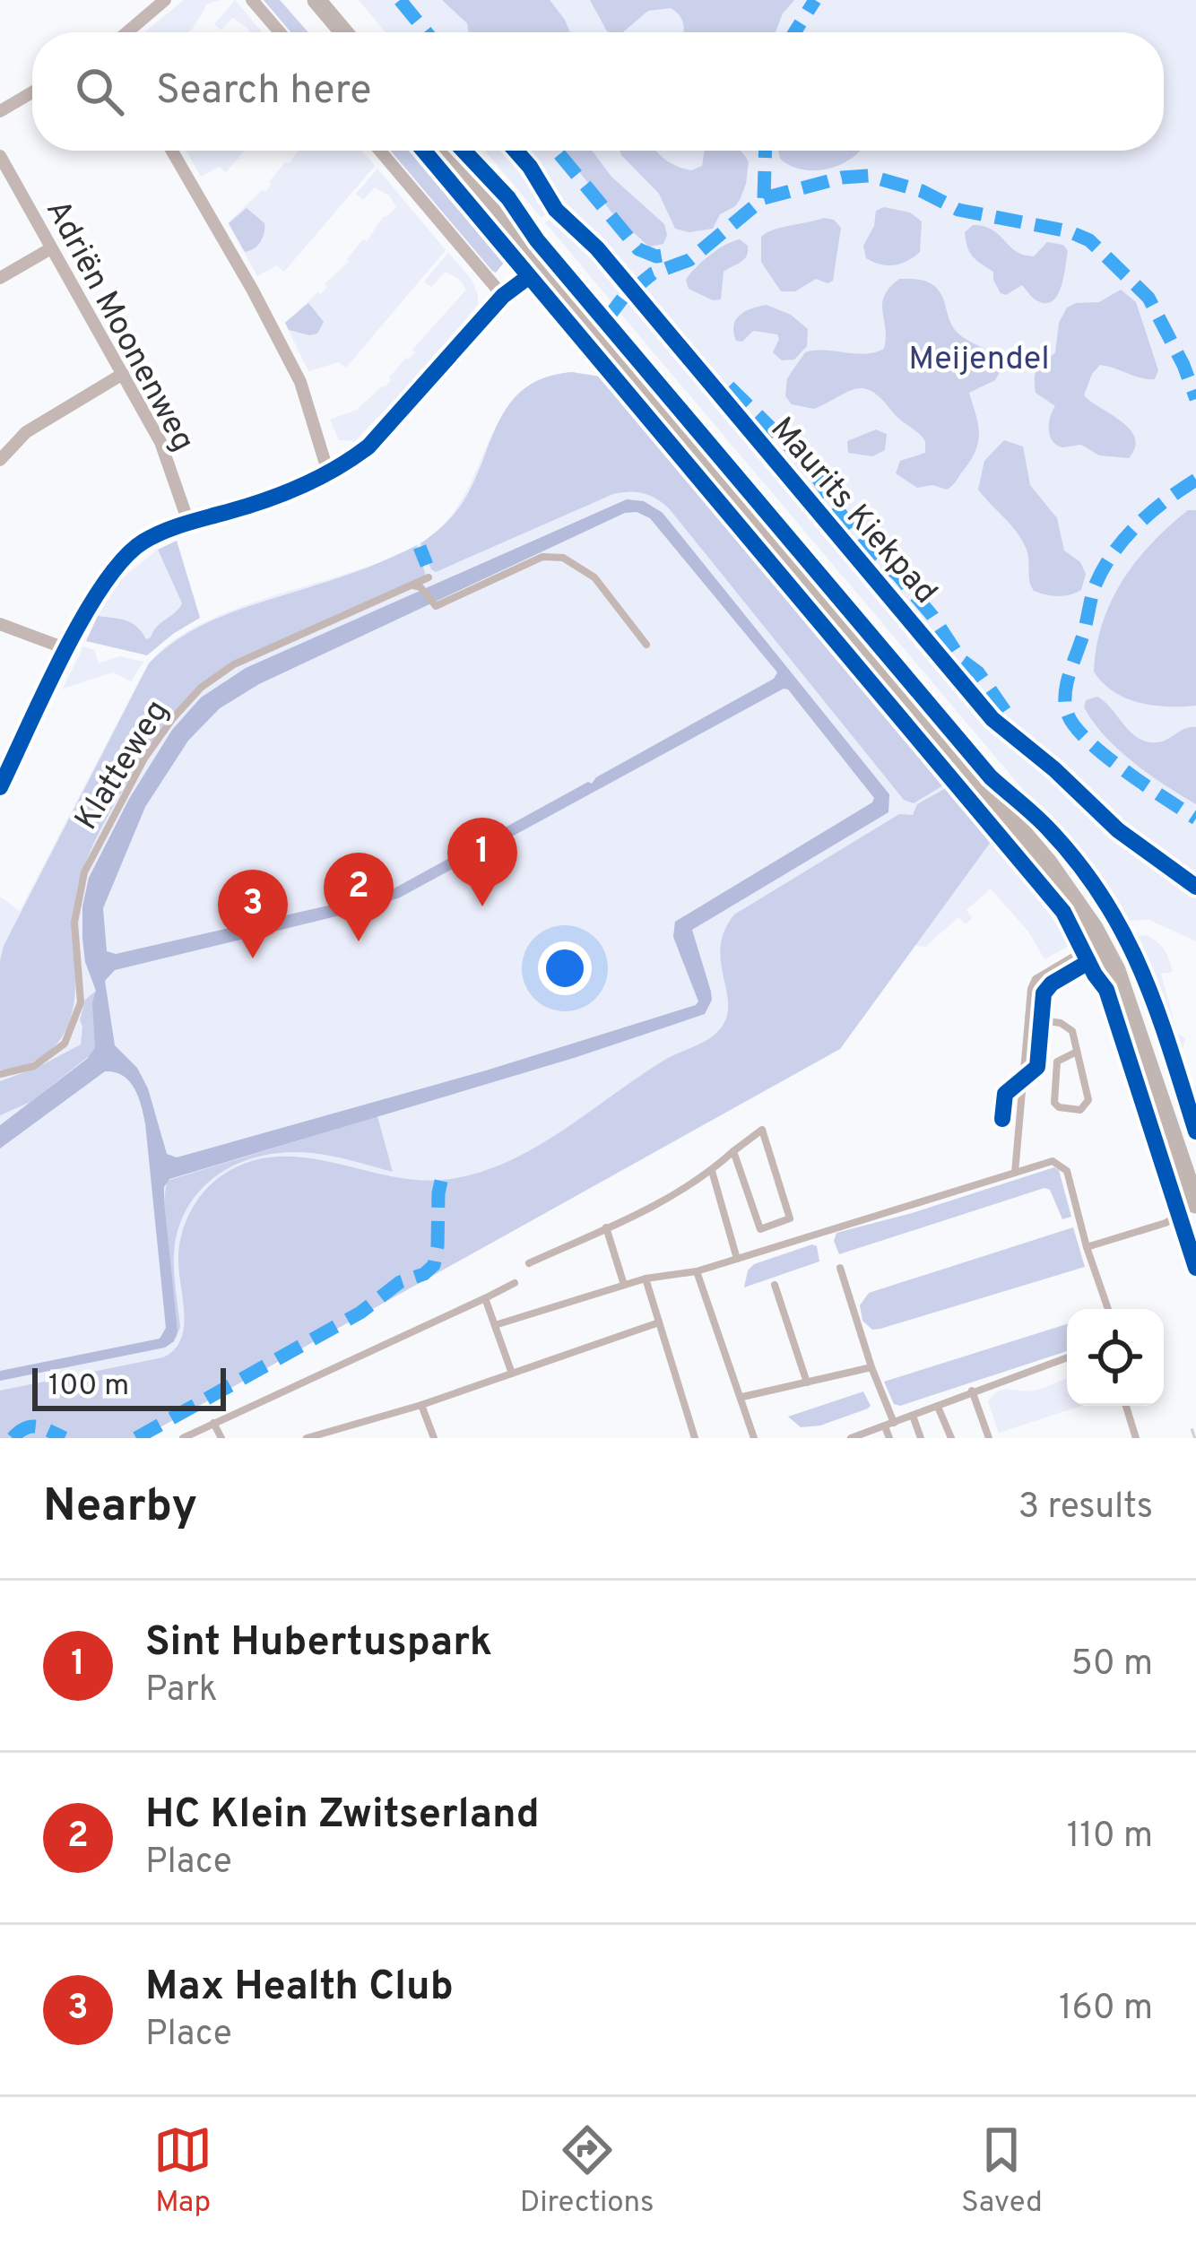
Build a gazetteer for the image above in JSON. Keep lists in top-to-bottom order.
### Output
{
  "streets": {
    "street": ["Adriën Moonenweg"],
    "lane": ["Klatteweg"],
    "cycle path": ["Maurits Kiekpad"]
  },
  "parks": ["Meijendel"],
  "scale_bar": "100 m",
  "page": {
    "search": "Search here",
    "pins": ["1", "2", "3"],
    "scale": "100 m",
    "heading": ["Nearby", "3 results"],
    "list": [
      {
        "mark": "1",
        "name": "Sint Hubertuspark",
        "note": "Park",
        "value": "50 m"
      },
      {
        "mark": "2",
        "name": "HC Klein Zwitserland",
        "note": "Place",
        "value": "110 m"
      },
      {
        "mark": "3",
        "name": "Max Health Club",
        "note": "Place",
        "value": "160 m"
      }
    ],
    "nav": ["Map", "Directions", "Saved"]
  }
}
